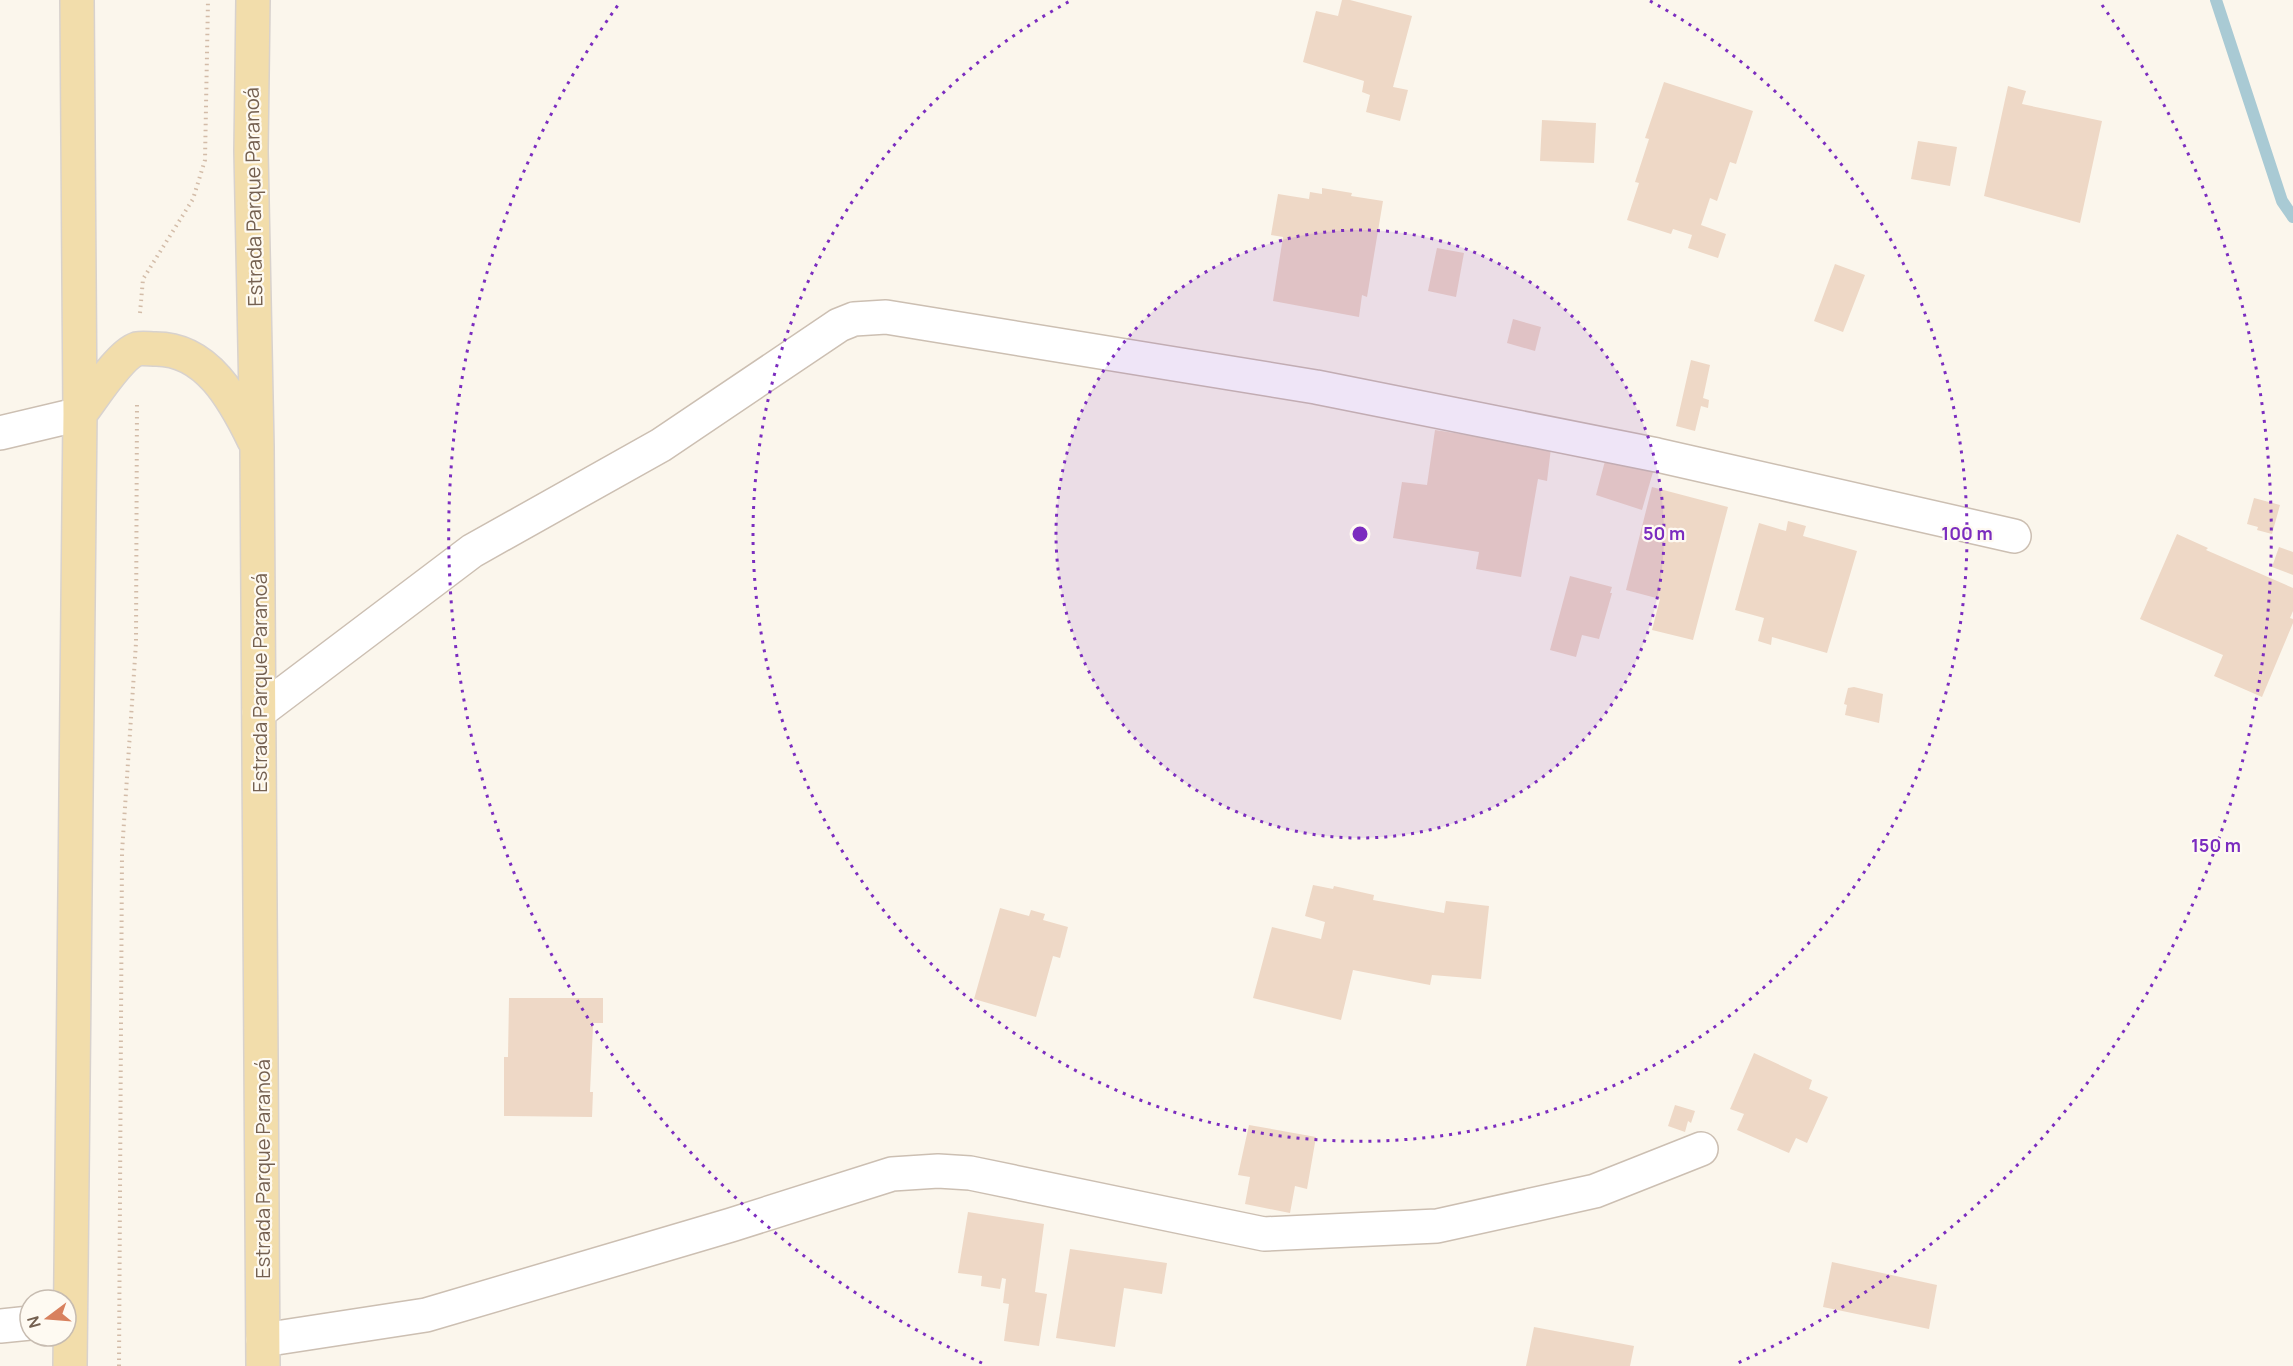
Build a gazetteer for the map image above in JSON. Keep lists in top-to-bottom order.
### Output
{
  "streets": {
    "main road": ["Estrada Parque Paranoá"]
  },
  "north": "left",
  "rings": ["50 m", "100 m", "150 m"]
}
